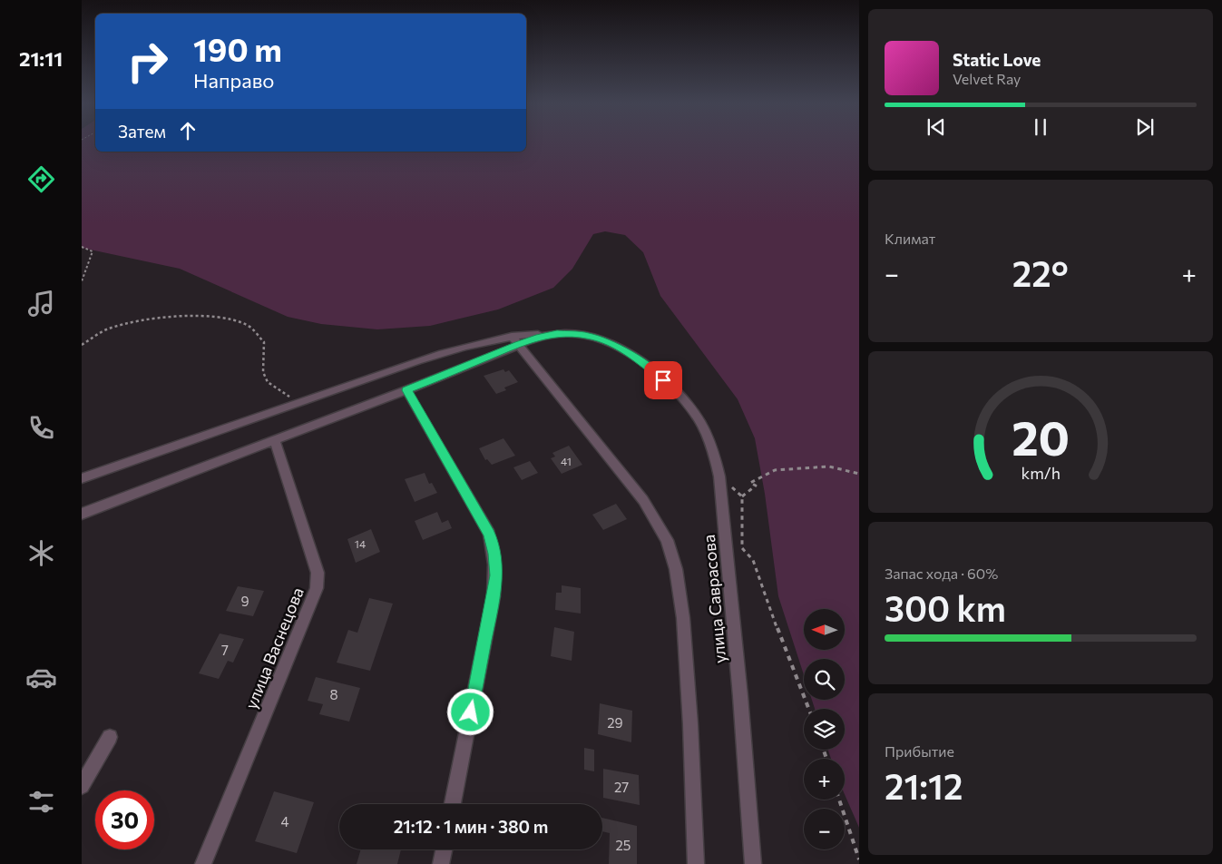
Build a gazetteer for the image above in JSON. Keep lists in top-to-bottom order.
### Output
{
  "streets": {
    "street": ["улица Саврасова", "улица Васнецова"]
  },
  "house_numbers": [
    "41",
    "14",
    "9",
    "7",
    "8",
    "29",
    "27",
    "4",
    "25"
  ],
  "north": "left",
  "page": {
    "tabs": "21:11",
    "turn": ["190 m", "Направо"],
    "song": ["Static Love", "Velvet Ray"],
    "then": "Затем",
    "tile": [
      "Климат",
      ["Запас хода · 60%", "300 km"],
      ["Прибытие", "21:12"]
    ],
    "heat": ["−", "22°", "+"],
    "map_buttons": ["+", "−"],
    "limit": "30",
    "trip": "21:12 · 1 мин · 380 m",
    "gauge": ["20", "km/h"]
  }
}
